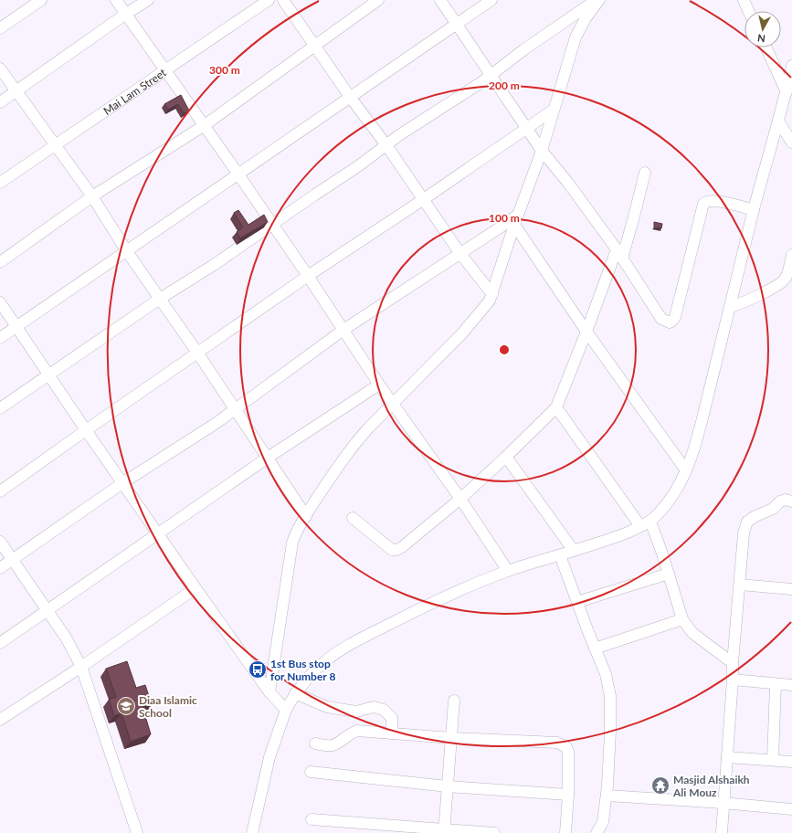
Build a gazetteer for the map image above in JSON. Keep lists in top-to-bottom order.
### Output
{
  "streets": {
    "street": ["Mai Lam Street"]
  },
  "places": {
    "bus stop": ["1st Bus stop for Number 8"],
    "school or university": ["Diaa Islamic School"],
    "temple": ["Masjid Alshaikh Ali Mouz"]
  },
  "north": "bottom",
  "rings": ["300 m", "200 m", "100 m"]
}
